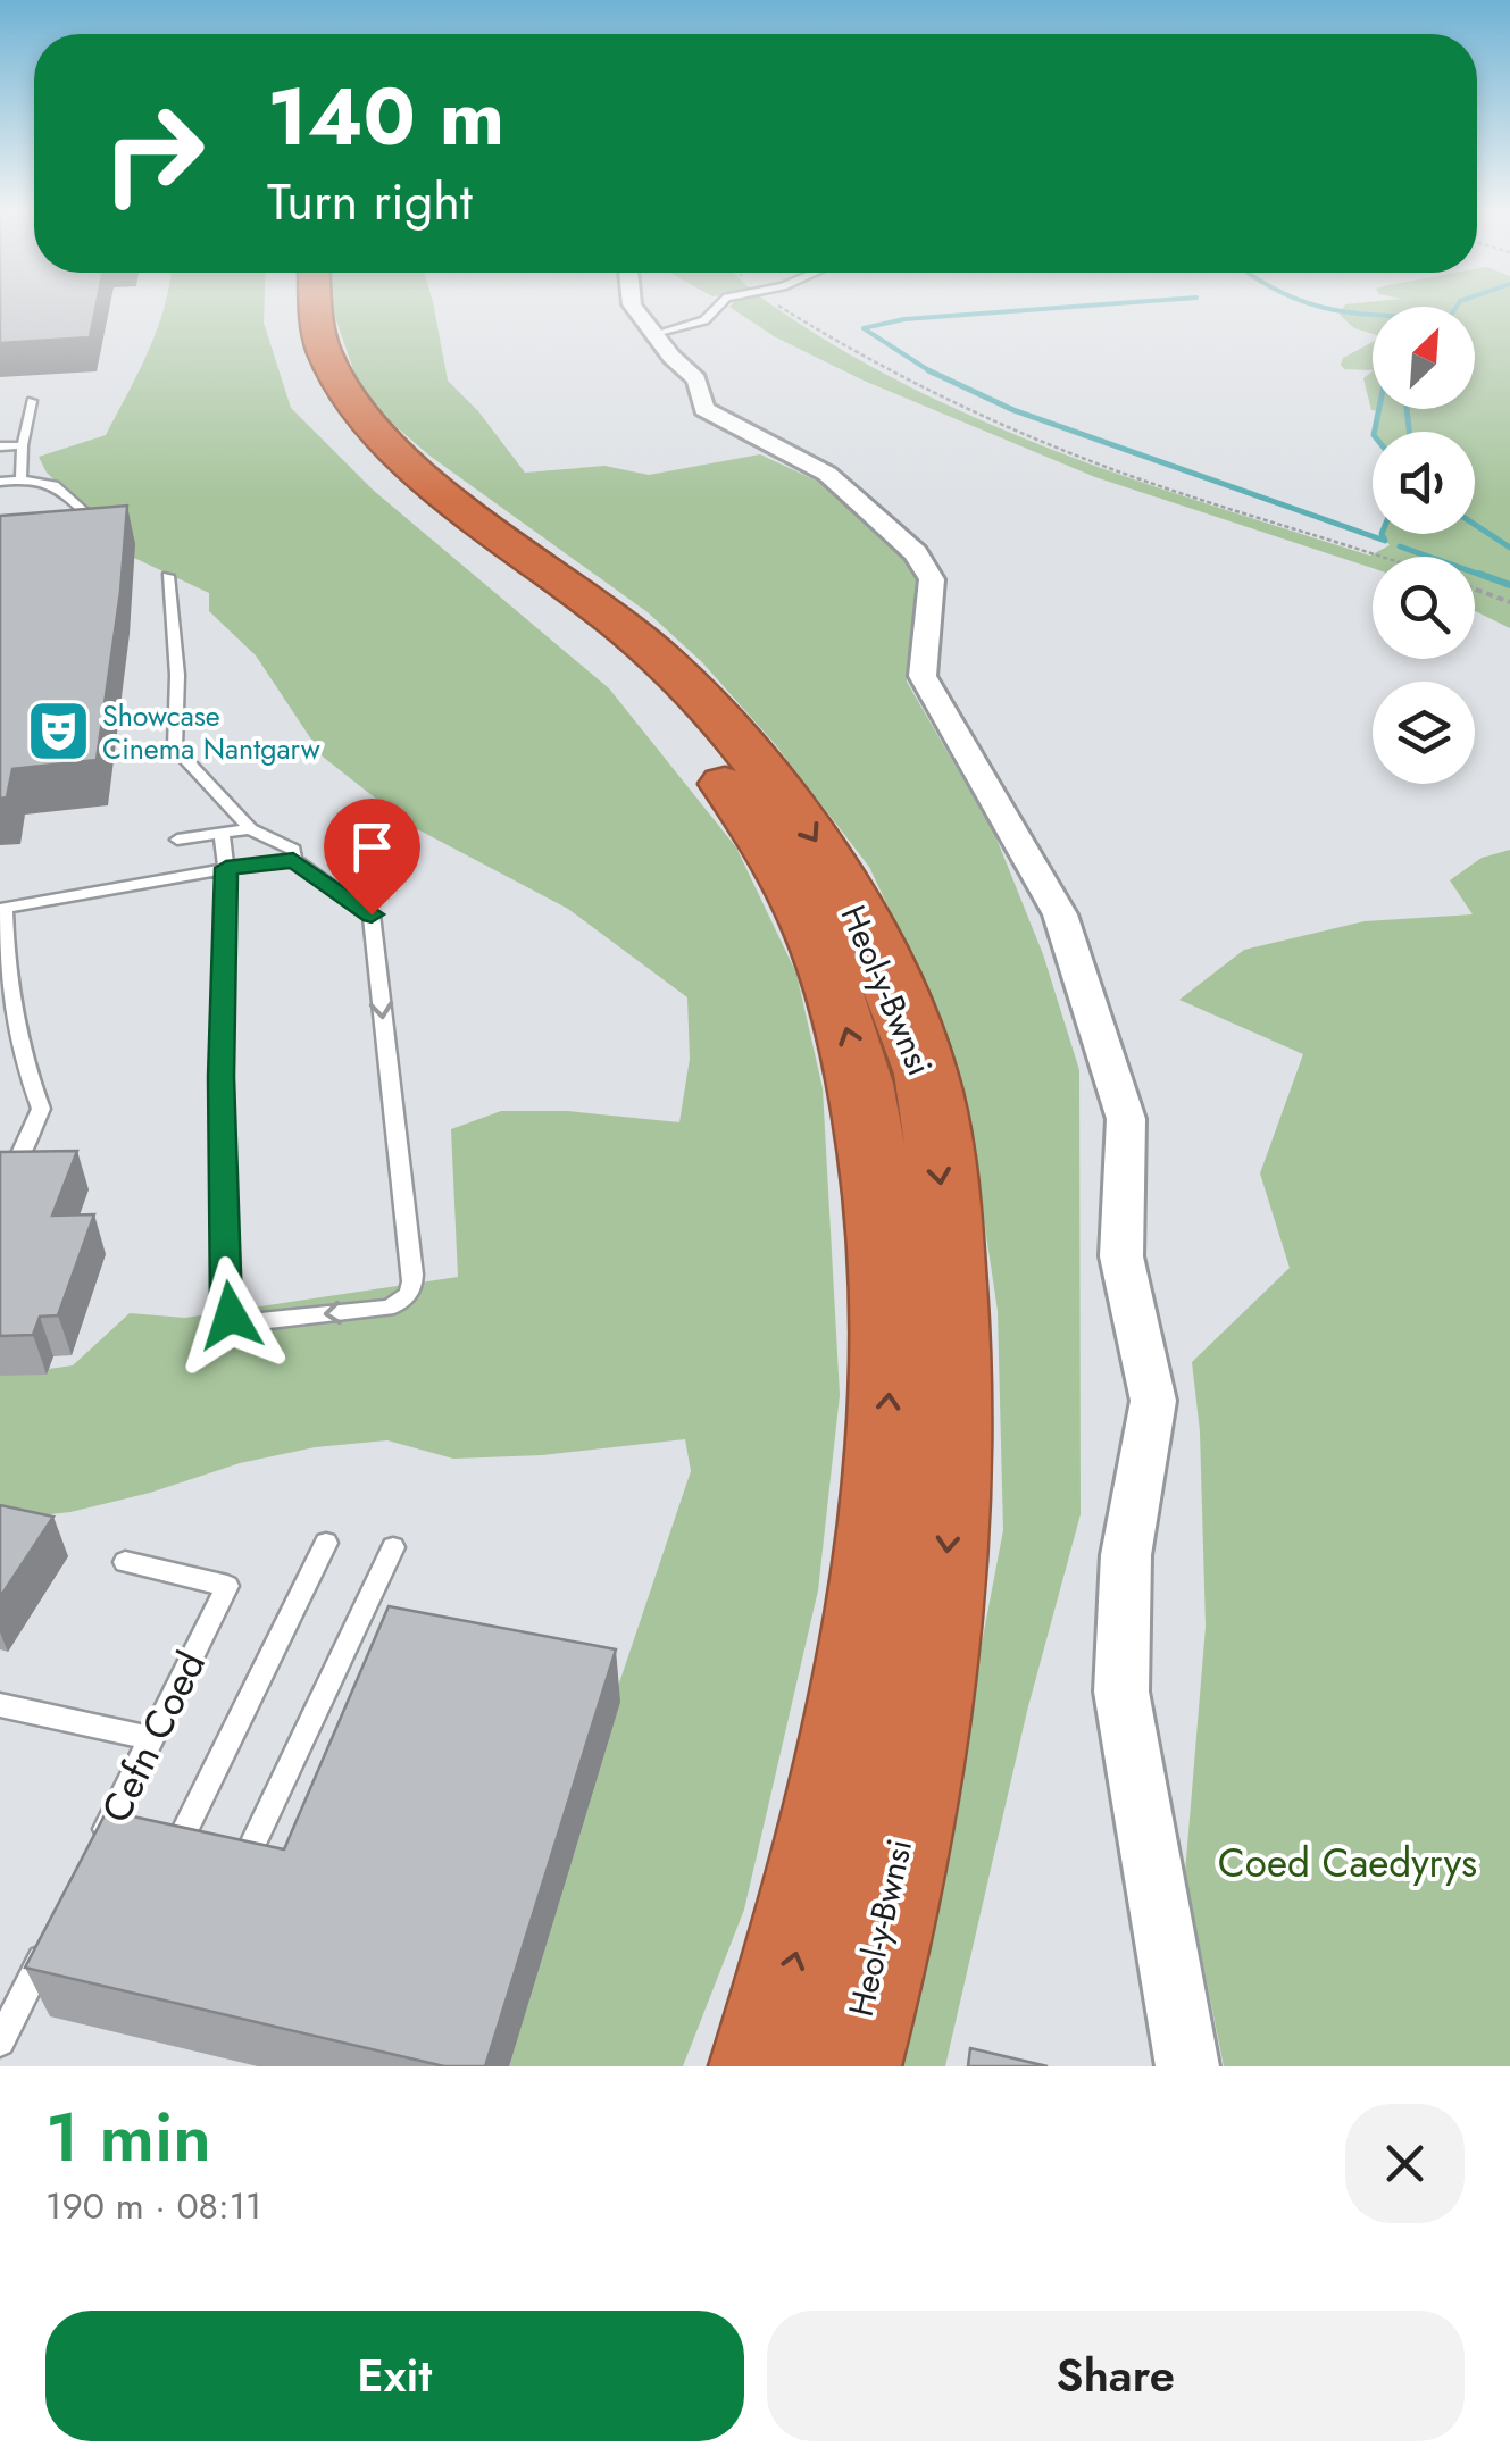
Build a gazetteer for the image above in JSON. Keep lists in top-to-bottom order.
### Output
{
  "streets": {
    "highway": ["Heol-y-Bwnsi"],
    "lane": ["Cefn Coed"]
  },
  "parks": ["Coed Caedyrys"],
  "places": {
    "theatre": ["Showcase Cinema Nantgarw"]
  },
  "north": "top right",
  "page": {
    "turn": ["140 m", "Turn right"],
    "heading": ["1 min", "190 m · 08:11"],
    "buttons": ["Exit", "Share"]
  }
}
